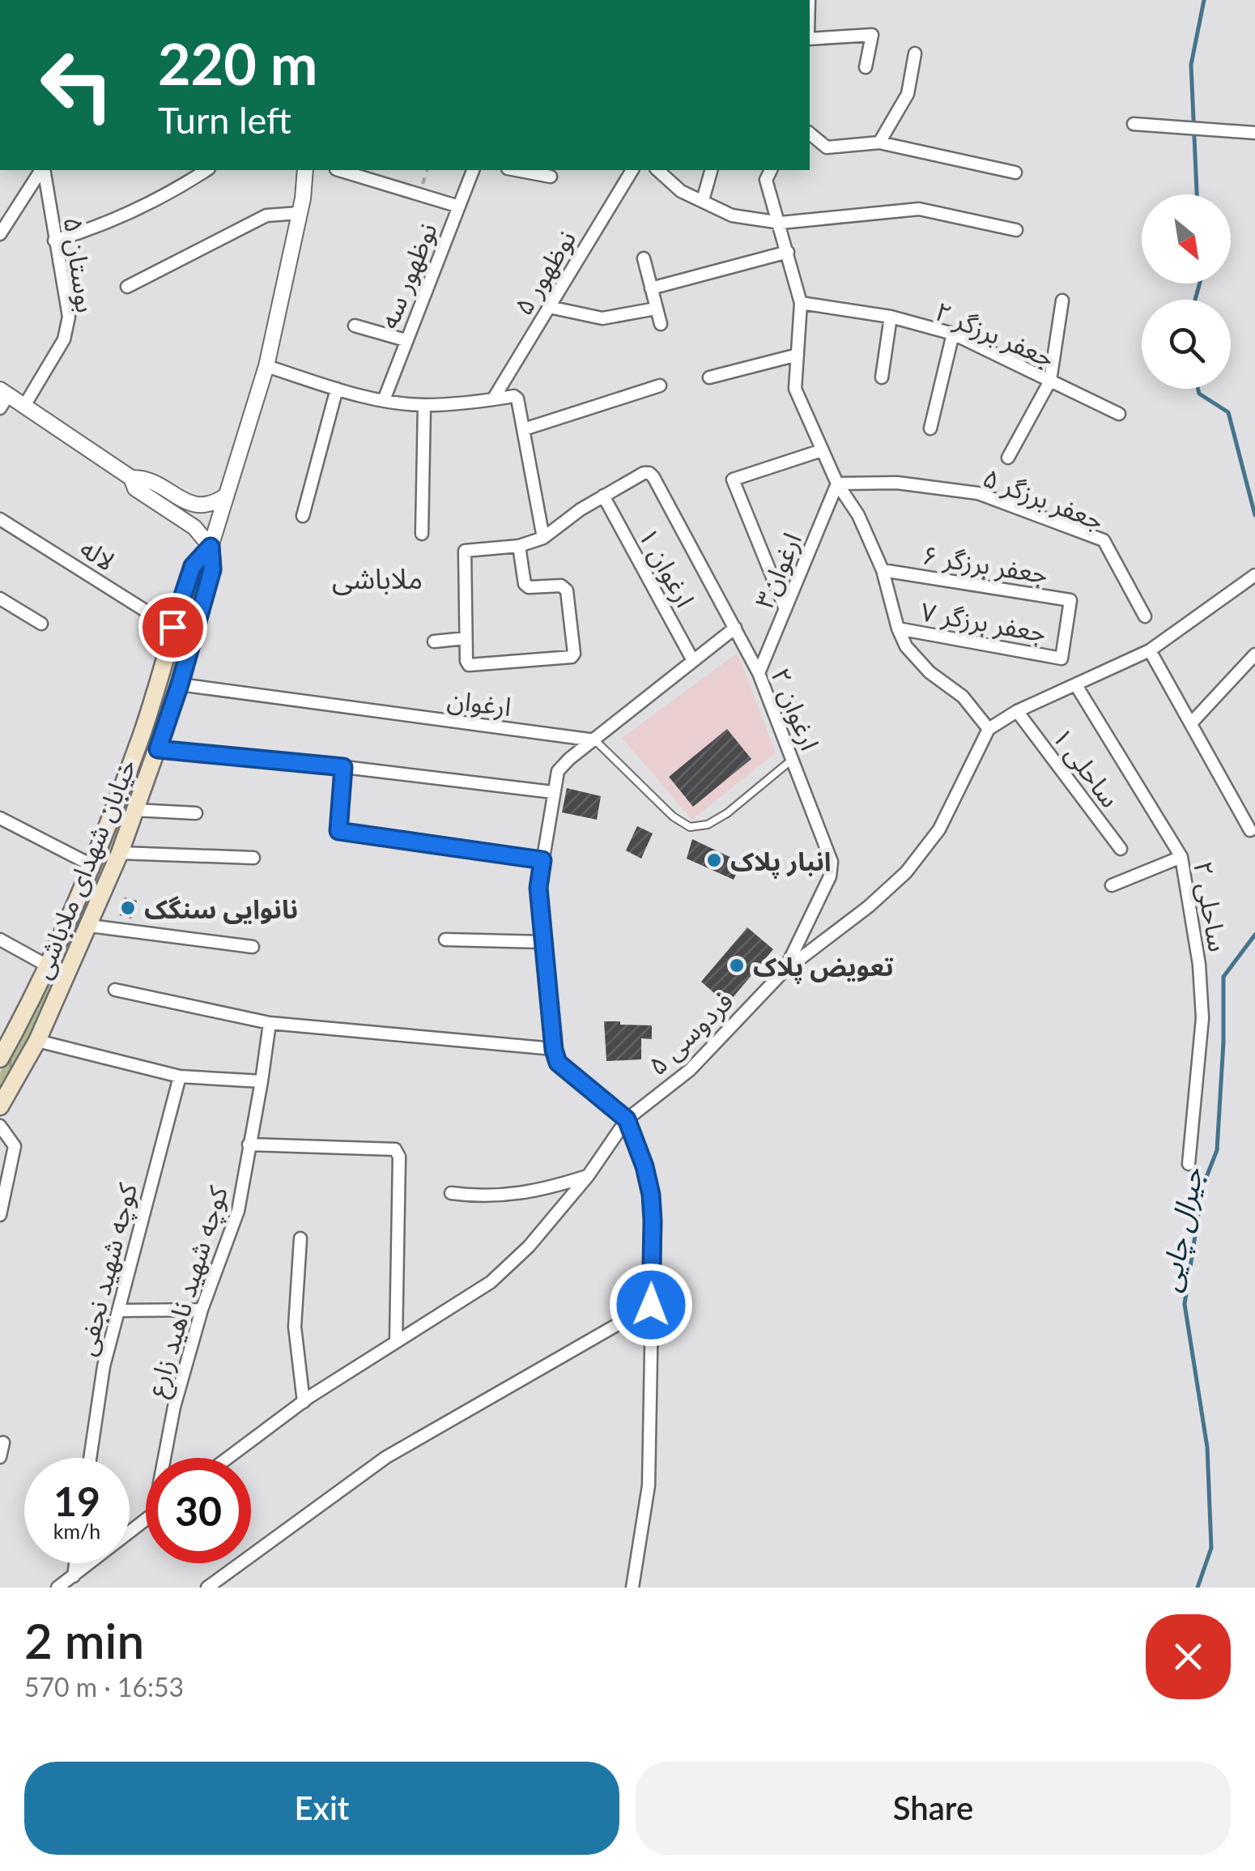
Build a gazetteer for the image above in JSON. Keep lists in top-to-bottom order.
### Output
{
  "streets": {
    "main road": ["خیابان شهدای ملاباشی"],
    "street": [
      "بوستان ۵",
      "نوظهور ۵",
      "نوظهور سه",
      "جعفر برزگر ۲",
      "جعفر برزگر ۵",
      "لاله",
      "جعفر برزگر ۶",
      "ارغوان ۱",
      "ارغوان۳",
      "جعفر برزگر ۷",
      "ارغوان",
      "ارغوان ۲",
      "ساحلی ۱",
      "ساحلی ۲",
      "فردوسی ۵",
      "کوچه شهید نجفی",
      "کوچه شهید ناهید زارع"
    ]
  },
  "crossings": [
    ["جعفر برزگر ۵", "ارغوان۳"],
    ["لاله", "خیابان شهدای ملاباشی"],
    ["جعفر برزگر ۶", "جعفر برزگر ۷"],
    ["ارغوان ۱", "ارغوان ۲"],
    ["ارغوان۳", "ارغوان ۲"],
    ["ارغوان", "خیابان شهدای ملاباشی"],
    ["ارغوان ۲", "فردوسی ۵"]
  ],
  "districts": ["ملاباشی"],
  "water": ["جیرال چایی"],
  "places": ["انبار پلاک", "نانوایی سنگک", "تعویض پلاک"],
  "north": "bottom right",
  "page": {
    "turn": ["220 m", "Turn left"],
    "speed": "19 km/h",
    "limit": "30",
    "heading": ["2 min", "570 m · 16:53"],
    "buttons": ["Exit", "Share"]
  }
}
